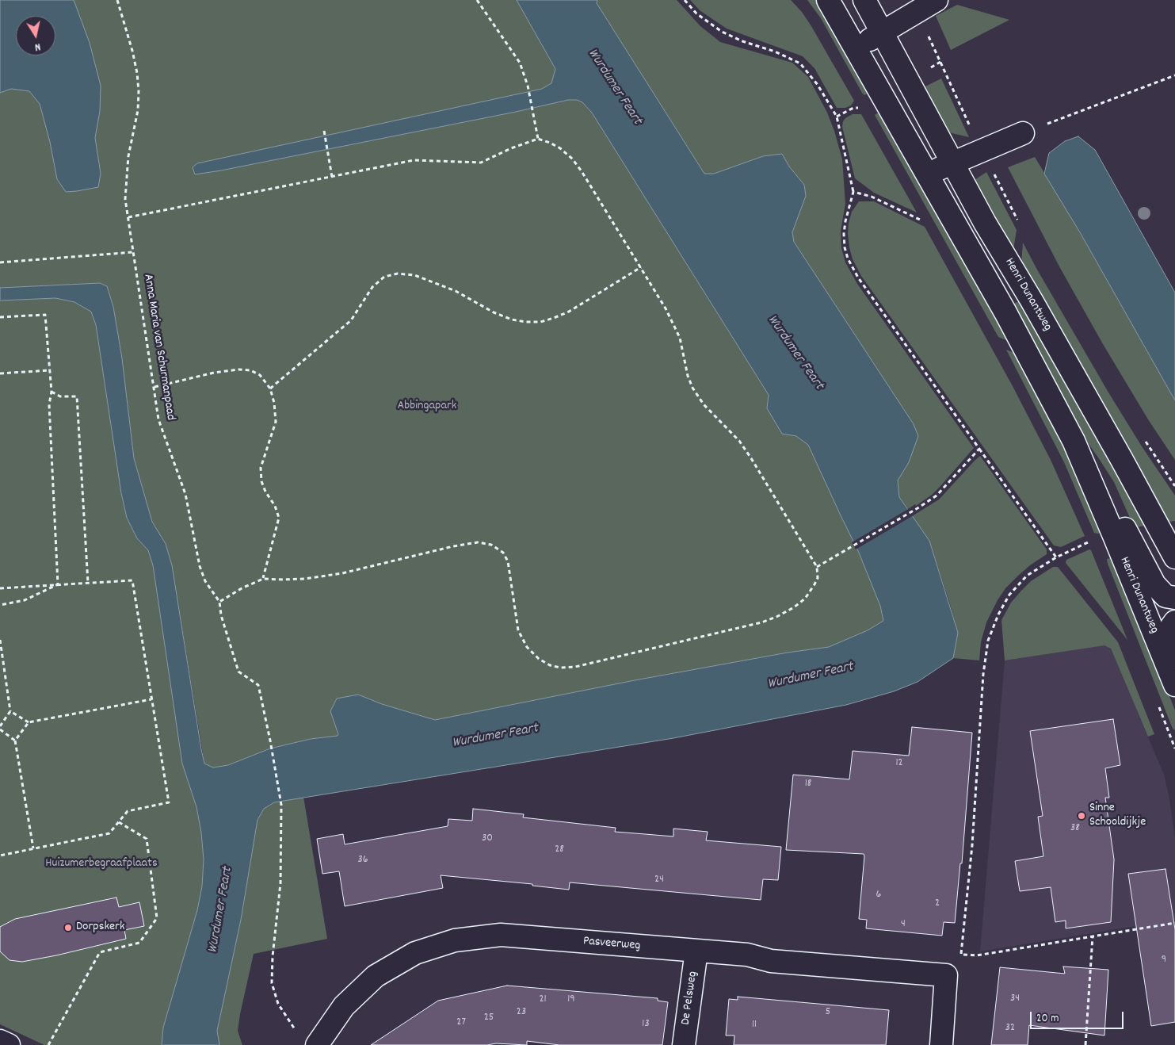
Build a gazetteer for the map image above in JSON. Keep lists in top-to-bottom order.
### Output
{
  "streets": {
    "street": ["Henri Dunantweg", "Pasveerweg", "De Pelsweg"],
    "path": ["Anna Maria van Schurmanpaad"]
  },
  "crossings": [
    ["Pasveerweg", "De Pelsweg"]
  ],
  "water": ["Wurdumer Feart"],
  "parks": ["Abbingapark", "Huizumerbegraafplaats"],
  "places": ["Sinne Schooldijkje", "Dorpskerk"],
  "house_numbers": [
    "12",
    "18",
    "38",
    "30",
    "28",
    "36",
    "24",
    "6",
    "2",
    "4",
    "9",
    "34",
    "21",
    "19",
    "23",
    "5",
    "25",
    "27",
    "13",
    "11",
    "32"
  ],
  "scale_bar": "20 m",
  "north": "bottom"
}
